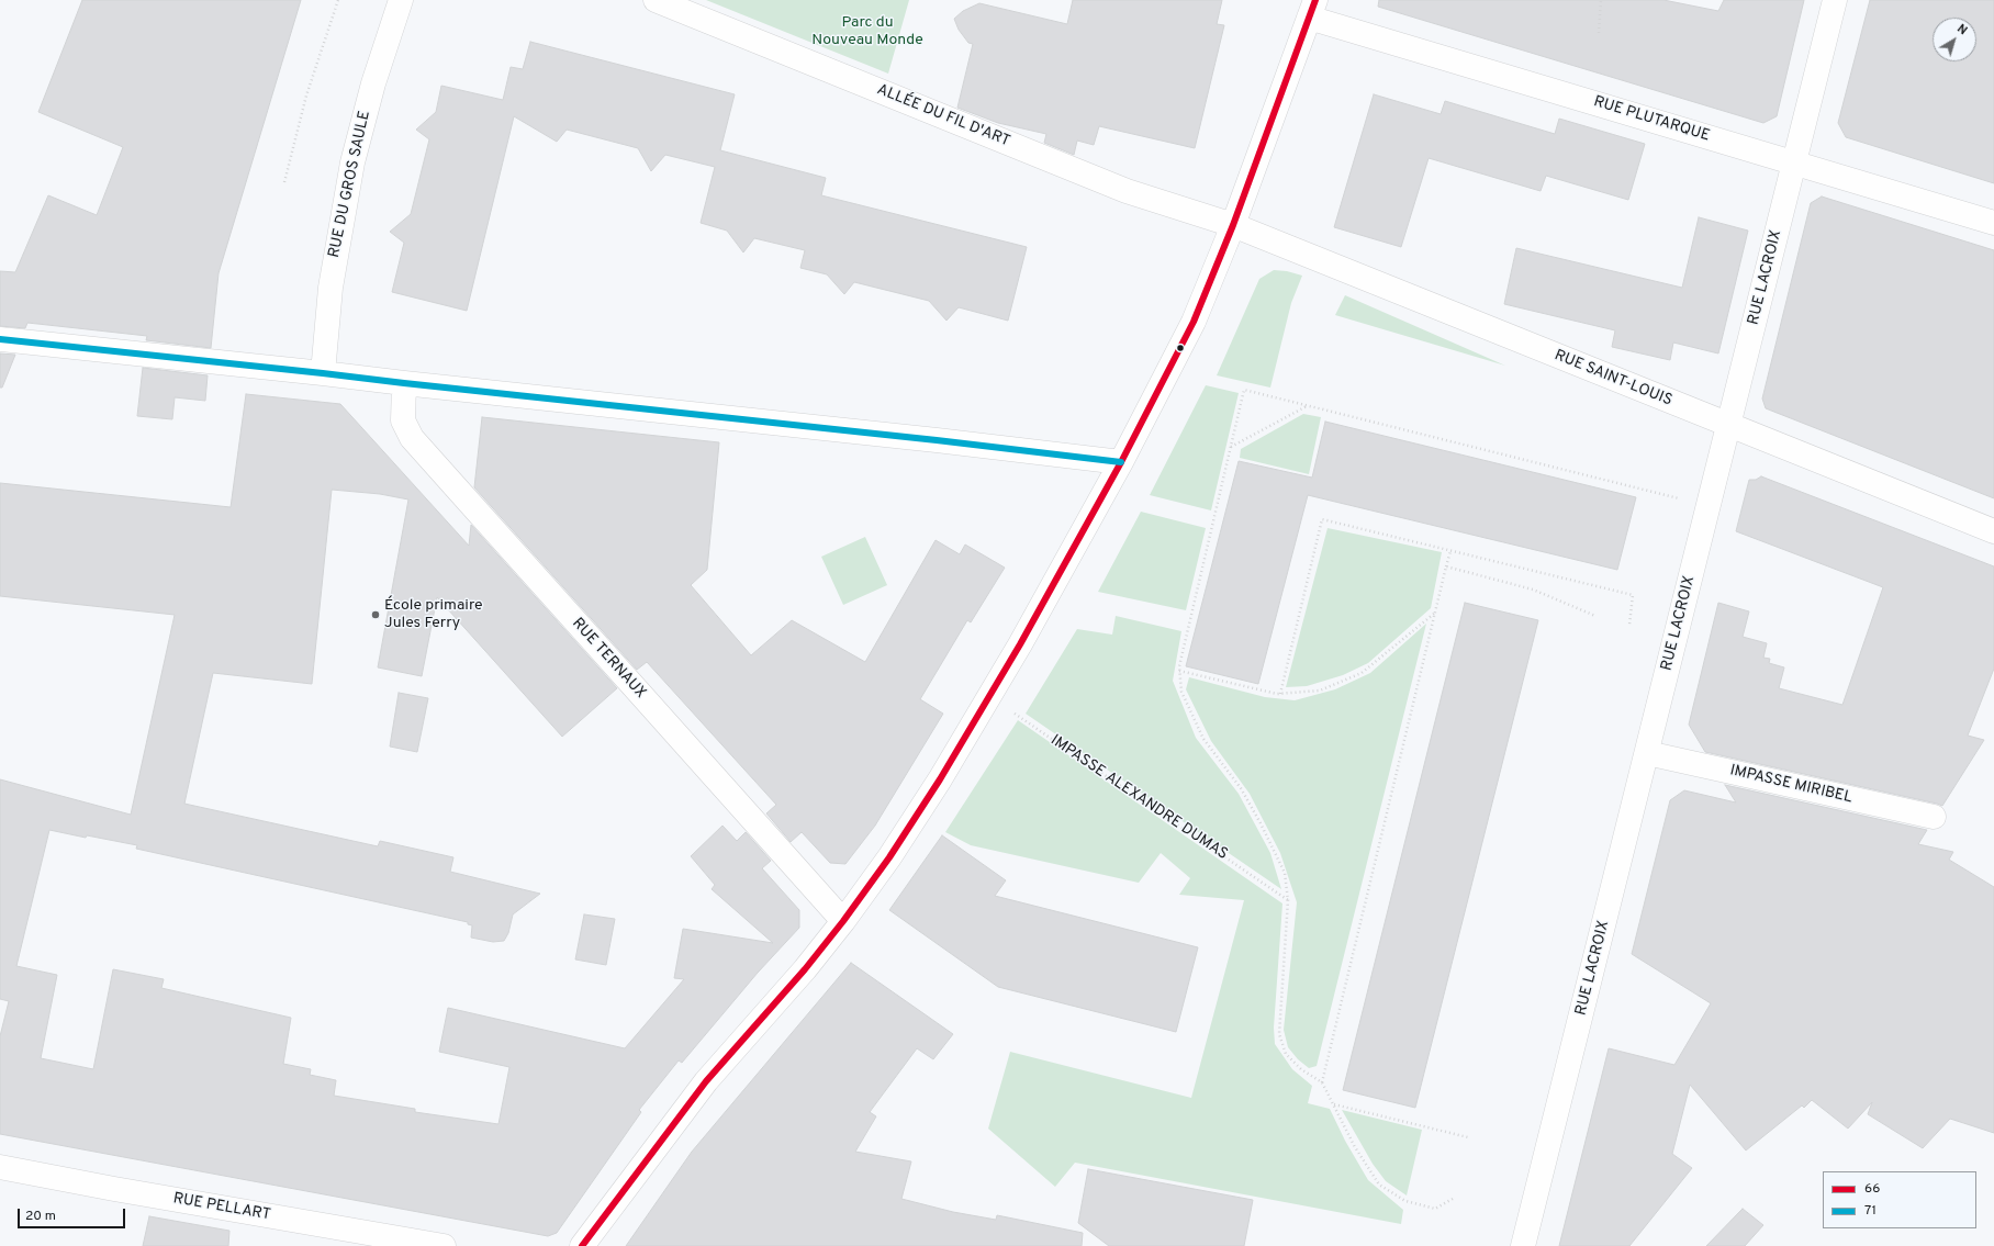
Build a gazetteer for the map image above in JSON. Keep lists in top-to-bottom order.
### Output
{
  "streets": {
    "street": [
      "ALLÉE DU FIL D'ART",
      "RUE PLUTARQUE",
      "RUE DU GROS SAULE",
      "RUE LACROIX",
      "RUE SAINT-LOUIS",
      "RUE TERNAUX",
      "IMPASSE MIRIBEL",
      "RUE PELLART"
    ],
    "path": ["IMPASSE ALEXANDRE DUMAS"]
  },
  "crossings": [
    ["ALLÉE DU FIL D'ART", "RUE SAINT-LOUIS"],
    ["RUE PLUTARQUE", "RUE LACROIX"],
    ["RUE LACROIX", "RUE SAINT-LOUIS"],
    ["RUE LACROIX", "IMPASSE MIRIBEL"]
  ],
  "parks": ["Parc du Nouveau Monde"],
  "places": ["École primaire Jules Ferry"],
  "lines": ["transit line 66", "transit line 71"],
  "legend": ["66", "71"],
  "scale_bar": "20 m",
  "north": "top right"
}
